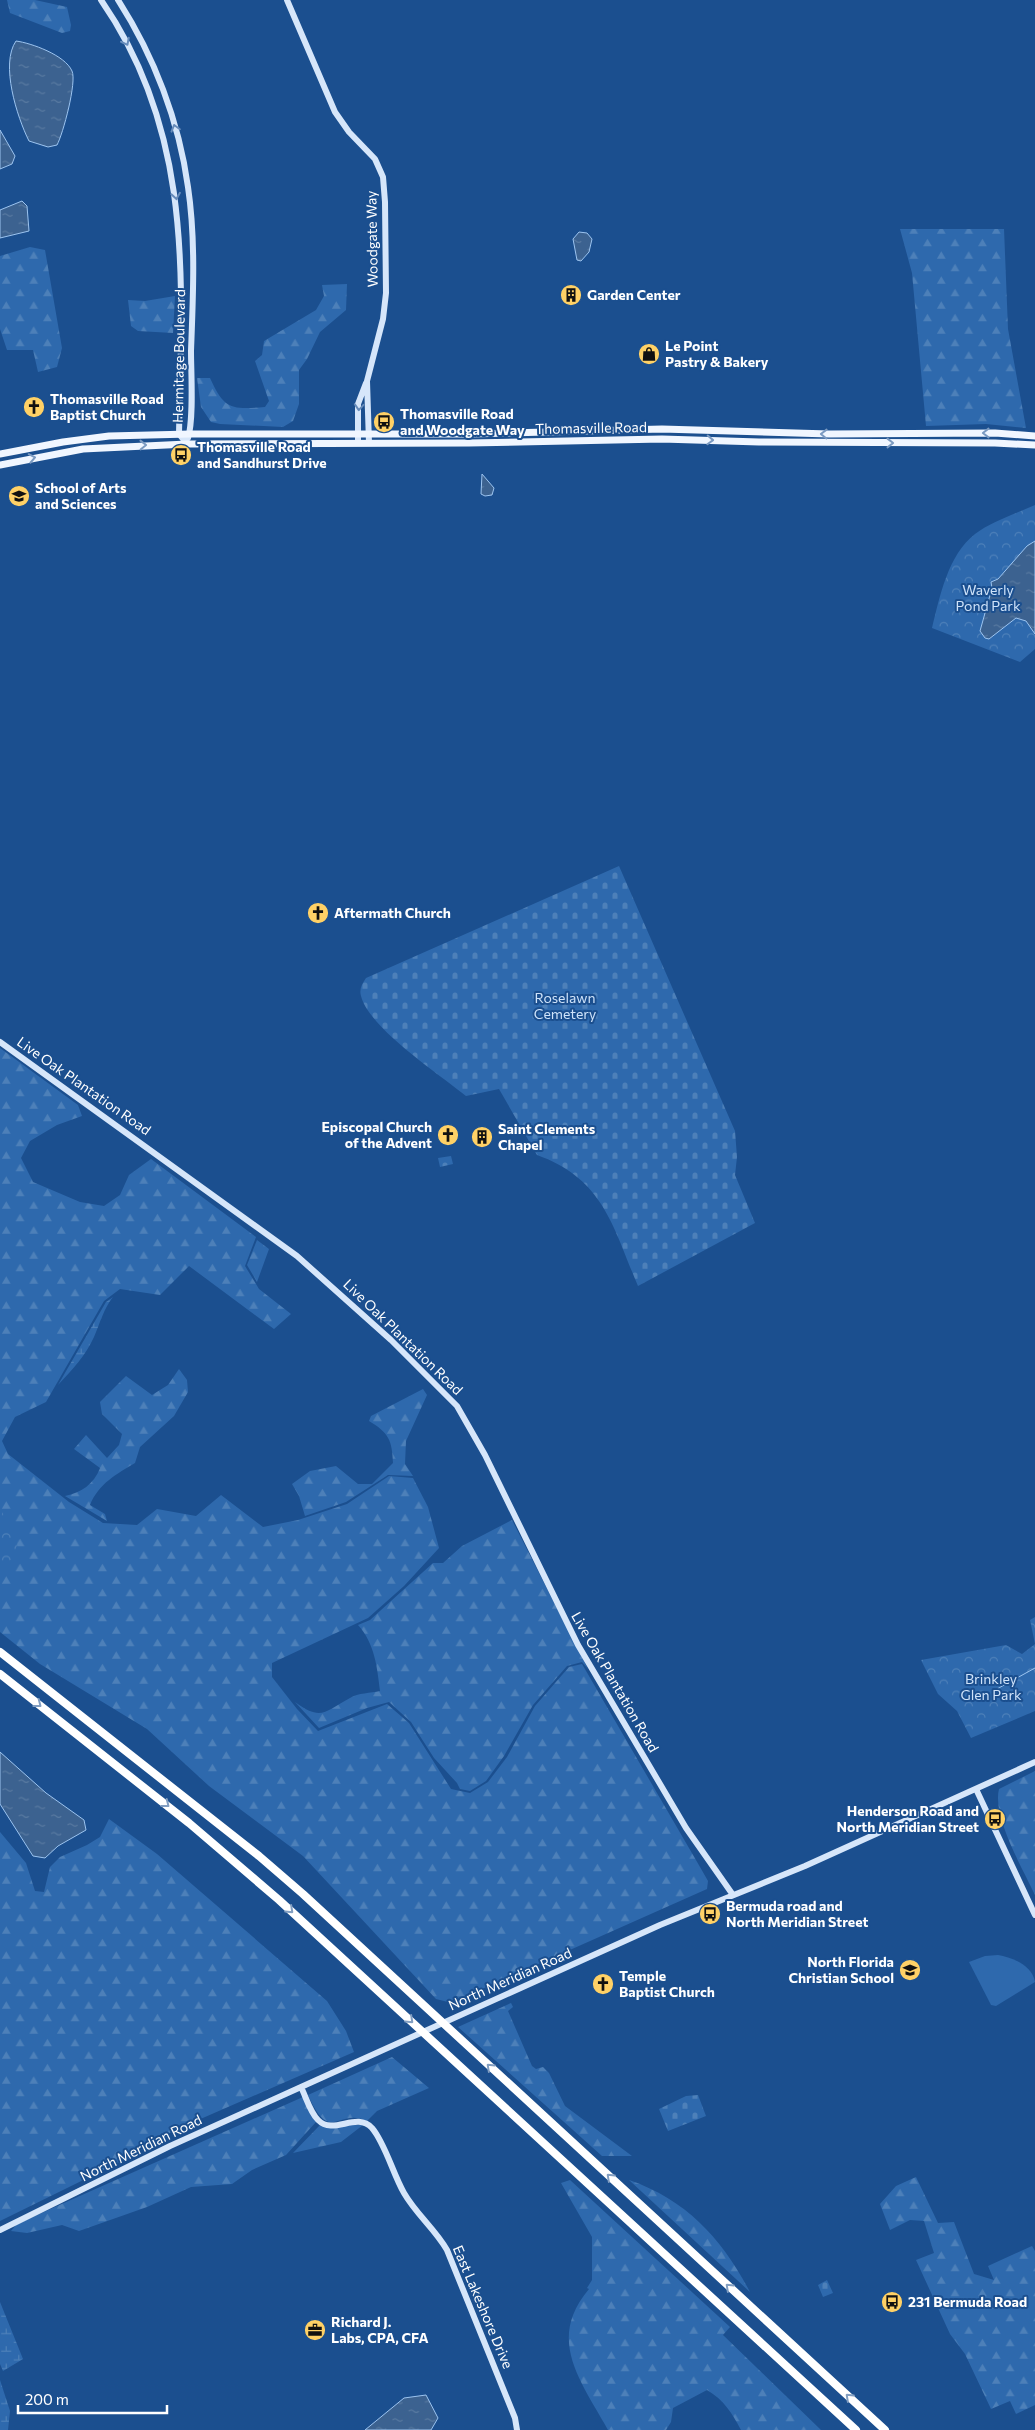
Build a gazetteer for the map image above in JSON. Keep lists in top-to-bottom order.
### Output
{
  "streets": {
    "main road": ["Thomasville Road"],
    "street": [
      "Woodgate Way",
      "Hermitage Boulevard",
      "Live Oak Plantation Road",
      "North Meridian Road",
      "East Lakeshore Drive"
    ]
  },
  "crossings": [
    ["Woodgate Way", "Thomasville Road"],
    ["Hermitage Boulevard", "Thomasville Road"],
    ["Live Oak Plantation Road", "North Meridian Road"],
    ["North Meridian Road", "East Lakeshore Drive"]
  ],
  "parks": ["Waverly Pond Park", "Roselawn Cemetery", "Brinkley Glen Park"],
  "places": {
    "building": ["Garden Center", "Saint Clements Chapel"],
    "shop": ["Le Point Pastry & Bakery"],
    "church": [
      "Thomasville Road Baptist Church",
      "Aftermath Church",
      "Episcopal Church of the Advent",
      "Temple Baptist Church"
    ],
    "bus stop": [
      "Thomasville Road and Woodgate Way",
      "Thomasville Road and Sandhurst Drive",
      "Henderson Road and North Meridian Street",
      "Bermuda road and North Meridian Street",
      "231 Bermuda Road"
    ],
    "school or university": ["School of Arts and Sciences", "North Florida Christian School"],
    "office": ["Richard J. Labs, CPA, CFA"]
  },
  "scale_bar": "200 m"
}
